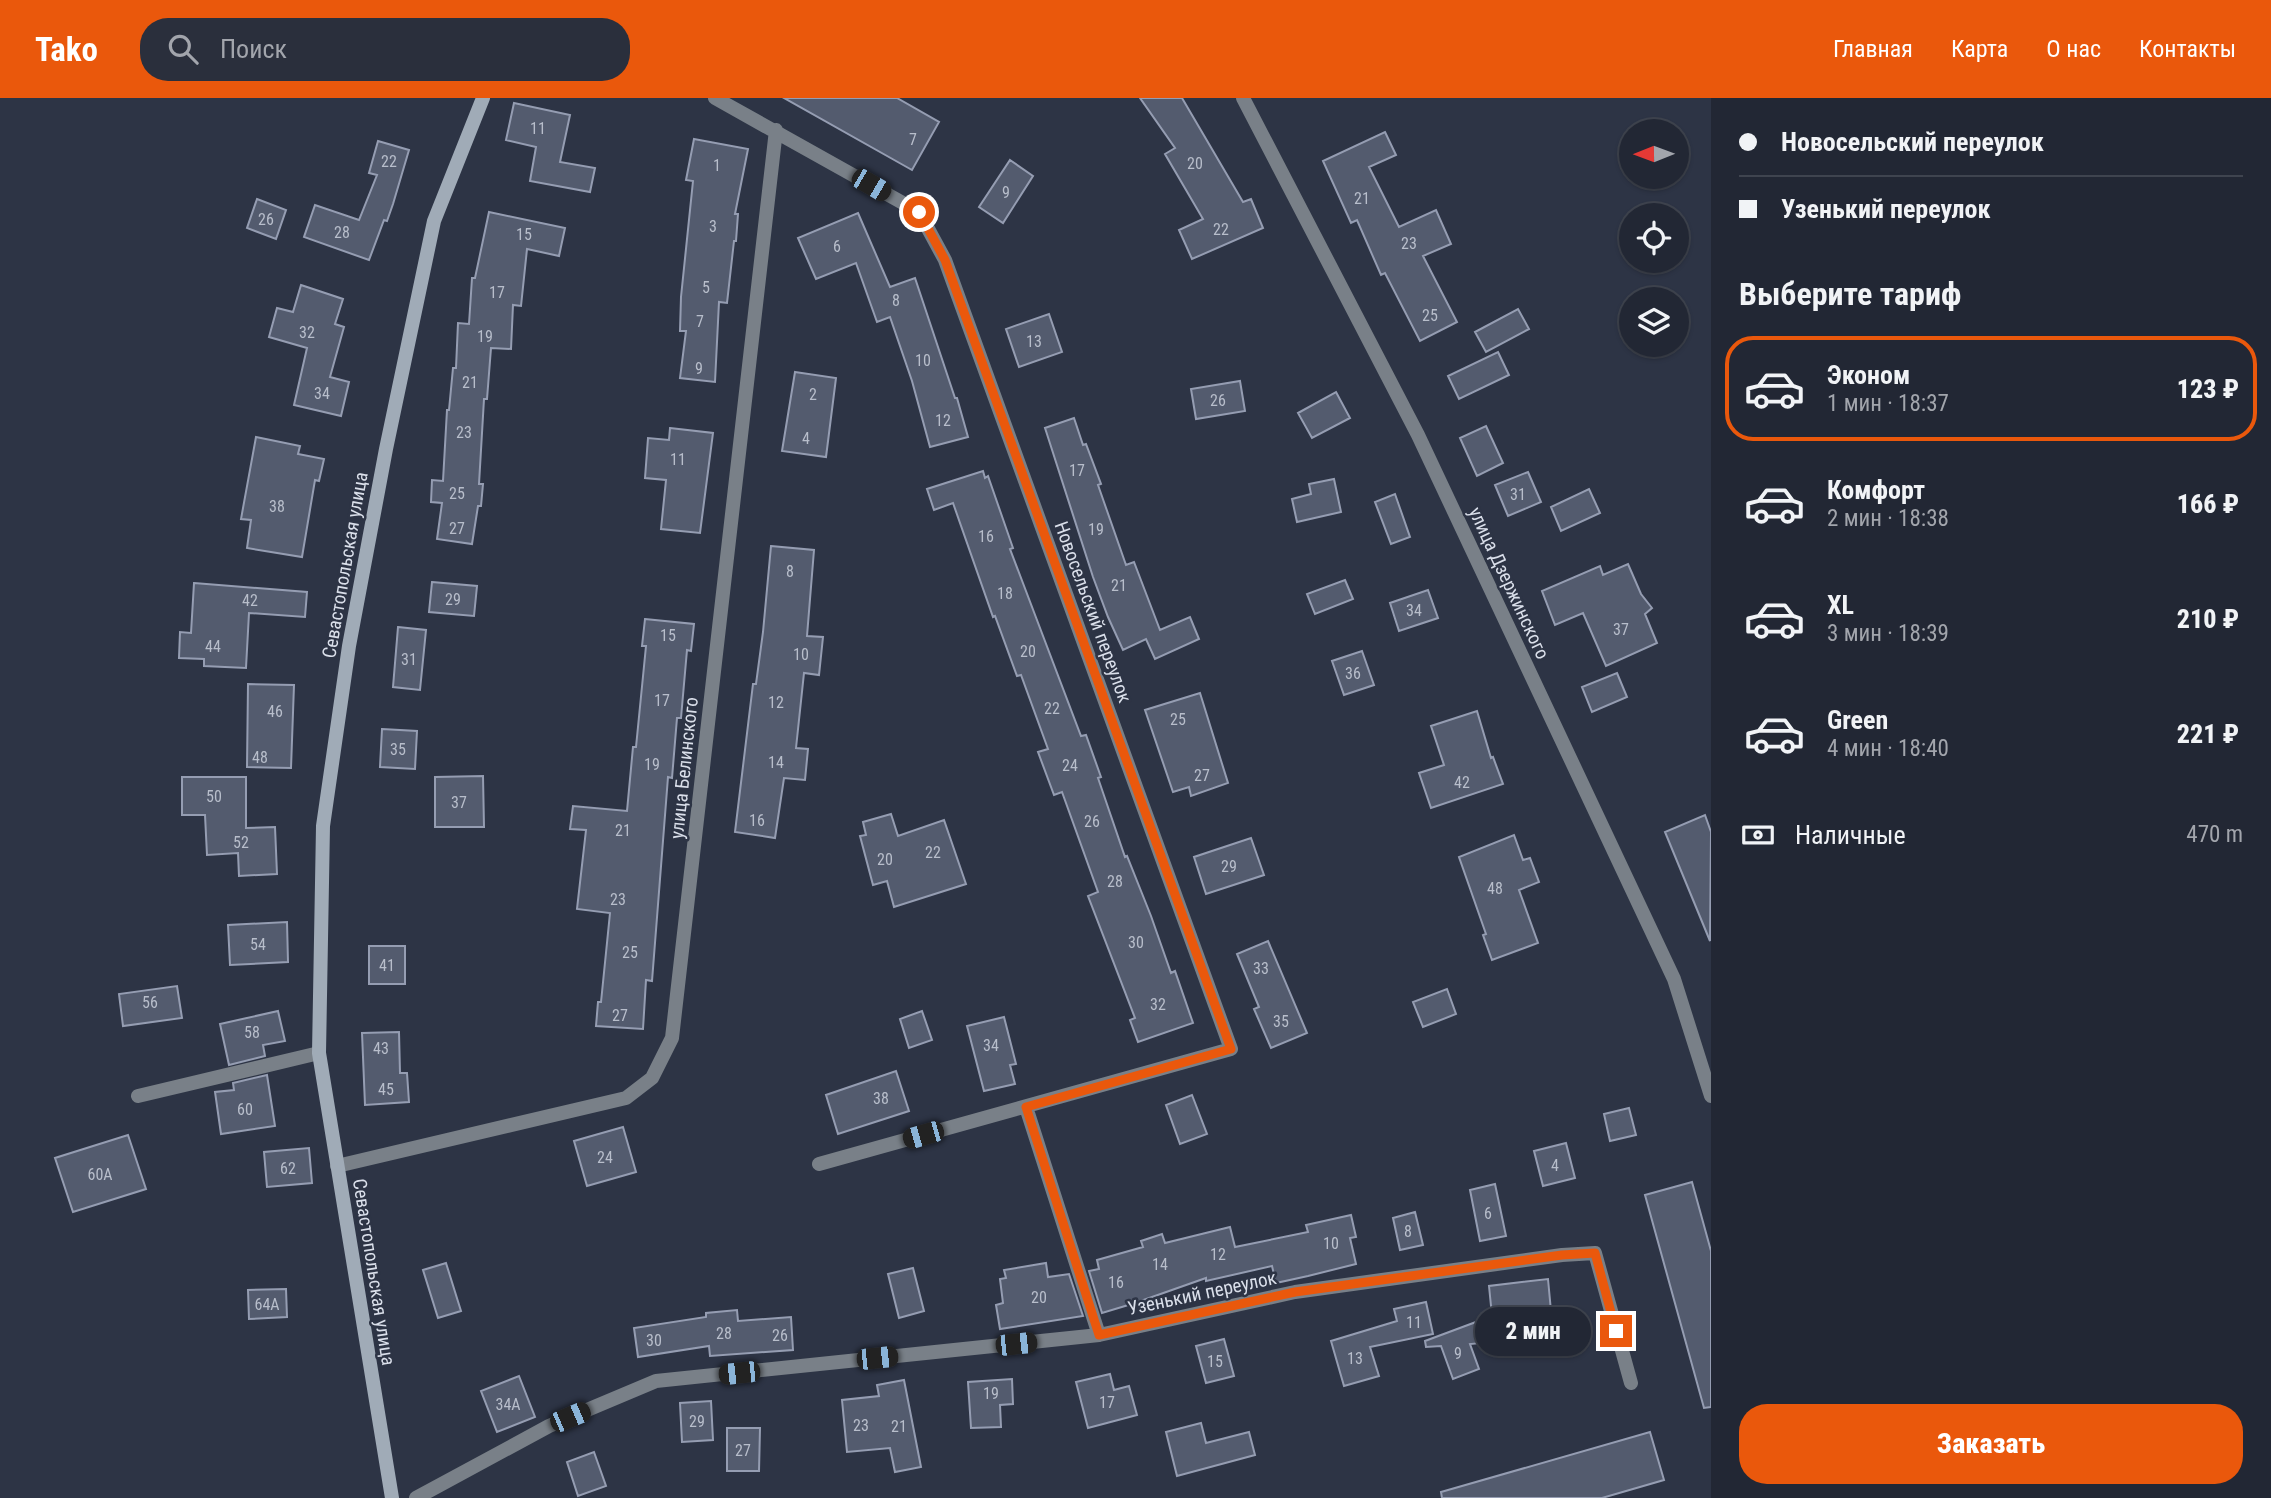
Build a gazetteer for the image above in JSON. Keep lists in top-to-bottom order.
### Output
{
  "streets": {
    "main road": ["Севастопольская улица"],
    "street": [
      "улица Дзержинского",
      "Новосельский переулок",
      "улица Белинского",
      "Узенький переулок"
    ]
  },
  "crossings": [
    ["Севастопольская улица", "улица Белинского"],
    ["Новосельский переулок", "улица Белинского"]
  ],
  "house_numbers": [
    "11",
    "7",
    "22",
    "20",
    "1",
    "9",
    "21",
    "26",
    "3",
    "22",
    "28",
    "15",
    "23",
    "6",
    "5",
    "17",
    "8",
    "25",
    "7",
    "32",
    "19",
    "13",
    "10",
    "9",
    "21",
    "34",
    "2",
    "26",
    "12",
    "23",
    "4",
    "11",
    "17",
    "25",
    "31",
    "38",
    "27",
    "19",
    "16",
    "8",
    "21",
    "18",
    "29",
    "42",
    "34",
    "37",
    "15",
    "44",
    "20",
    "10",
    "31",
    "36",
    "17",
    "12",
    "22",
    "46",
    "25",
    "35",
    "48",
    "14",
    "19",
    "24",
    "27",
    "42",
    "50",
    "37",
    "16",
    "26",
    "21",
    "52",
    "22",
    "20",
    "29",
    "28",
    "48",
    "23",
    "30",
    "54",
    "25",
    "41",
    "33",
    "56",
    "32",
    "27",
    "35",
    "58",
    "34",
    "43",
    "45",
    "38",
    "60",
    "24",
    "4",
    "62",
    "60А",
    "6",
    "8",
    "10",
    "12",
    "14",
    "16",
    "20",
    "64А",
    "11",
    "28",
    "26",
    "30",
    "9",
    "13",
    "15",
    "19",
    "17",
    "34А",
    "29",
    "23",
    "21",
    "27"
  ],
  "north": "left",
  "page": {
    "header": "Tako",
    "search": "Поиск",
    "nav": [
      "Главная",
      "Карта",
      "О нас",
      "Контакты"
    ],
    "banner": ["Новосельский переулок", "Узенький переулок"],
    "heading": "Выберите тариф",
    "list": [
      {
        "name": "Эконом",
        "note": "1 мин · 18:37",
        "value": "123 ₽"
      },
      {
        "name": "Комфорт",
        "note": "2 мин · 18:38",
        "value": "166 ₽"
      },
      {
        "name": "XL",
        "note": "3 мин · 18:39",
        "value": "210 ₽"
      },
      {
        "name": "Green",
        "note": "4 мин · 18:40",
        "value": "221 ₽"
      }
    ],
    "pay": ["Наличные", "470 m"],
    "bubble": "2 мин",
    "buttons": "Заказать"
  }
}
